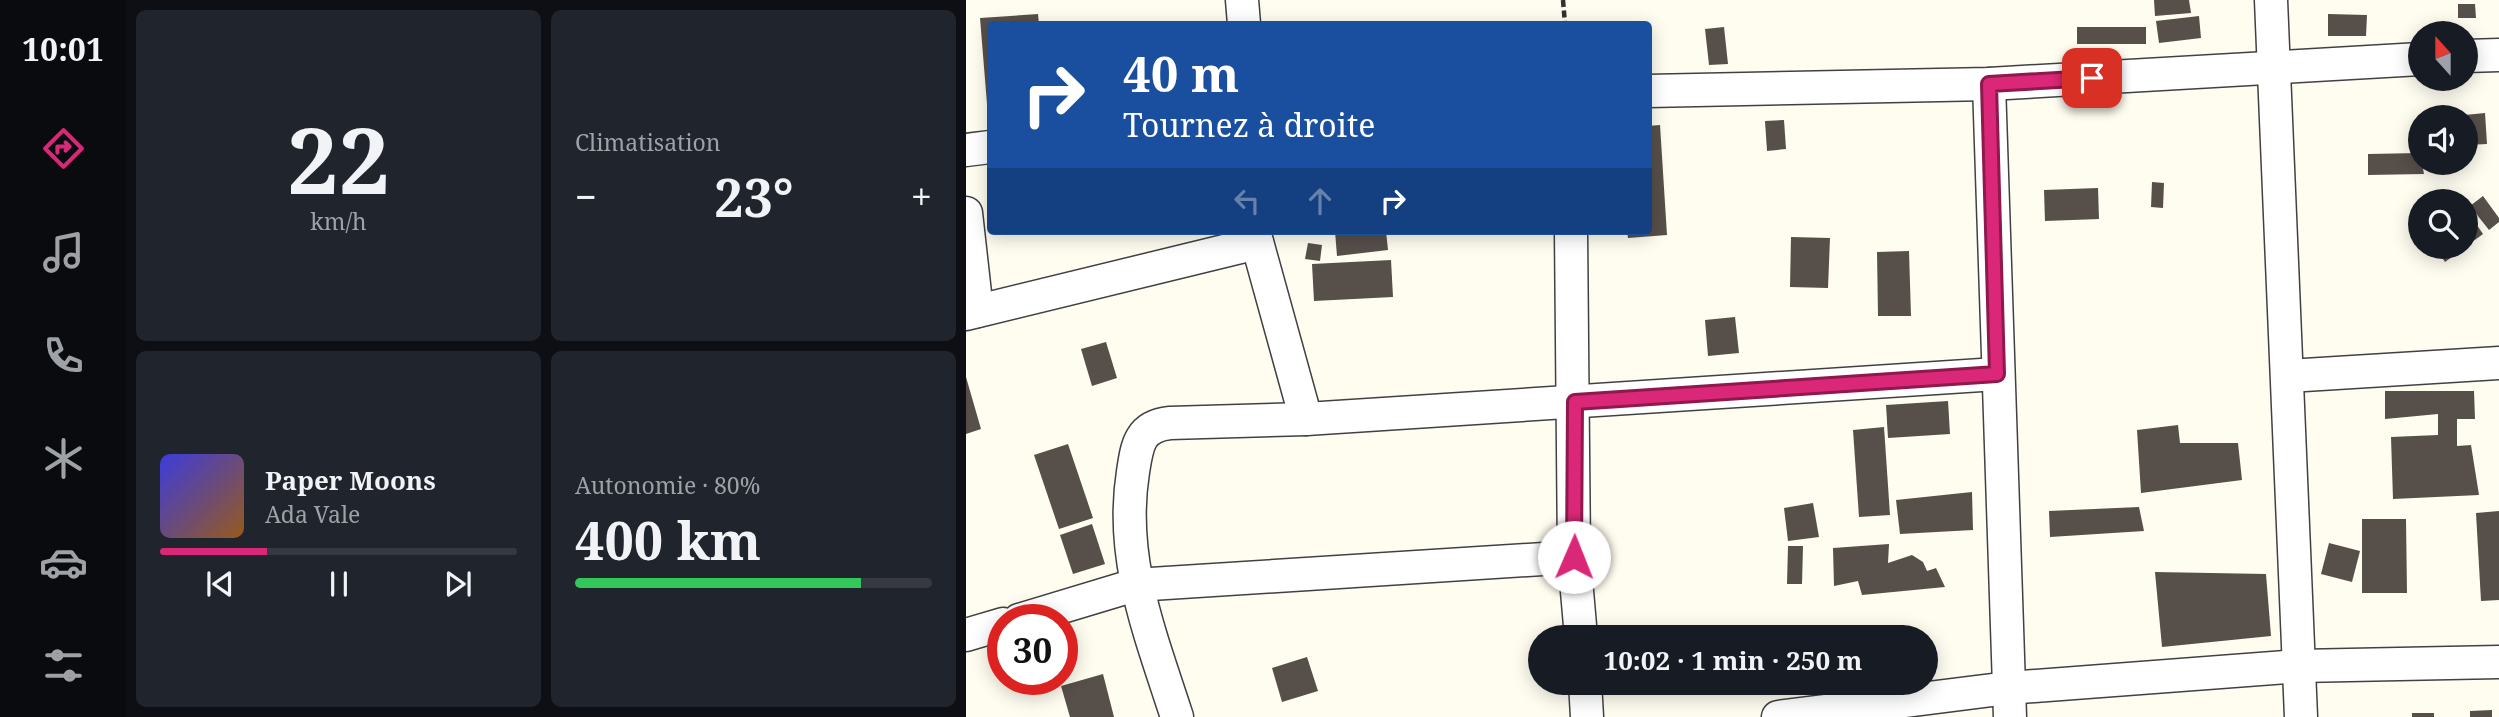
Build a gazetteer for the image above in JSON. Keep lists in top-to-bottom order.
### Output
{
  "north": "top",
  "page": {
    "tabs": "10:01",
    "tile": [
      ["22", "km/h"],
      "Climatisation",
      ["Autonomie · 80%", "400 km"]
    ],
    "turn": ["40 m", "Tournez à droite"],
    "heat": ["−", "23°", "+"],
    "song": ["Paper Moons", "Ada Vale"],
    "limit": "30",
    "trip": "10:02 · 1 min · 250 m"
  }
}
